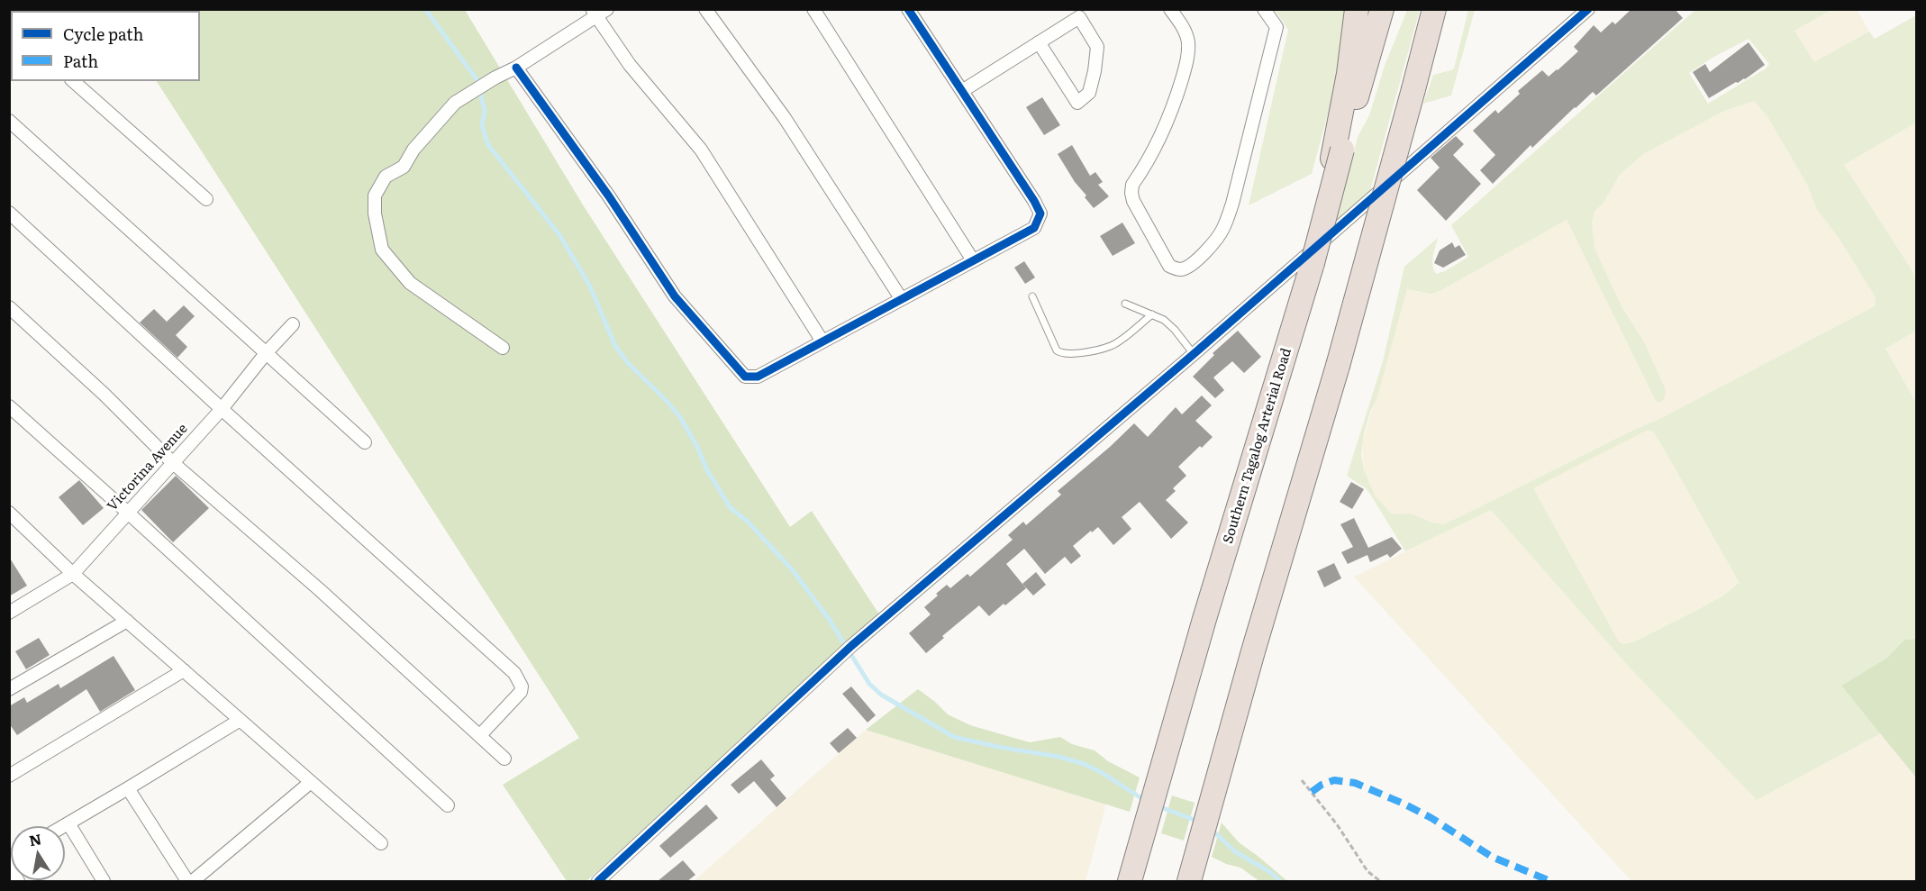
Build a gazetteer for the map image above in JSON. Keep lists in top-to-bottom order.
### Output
{
  "streets": {
    "highway": ["Southern Tagalog Arterial Road"],
    "street": ["Victorina Avenue"]
  },
  "legend": ["Cycle path", "Path"],
  "north": "top"
}
